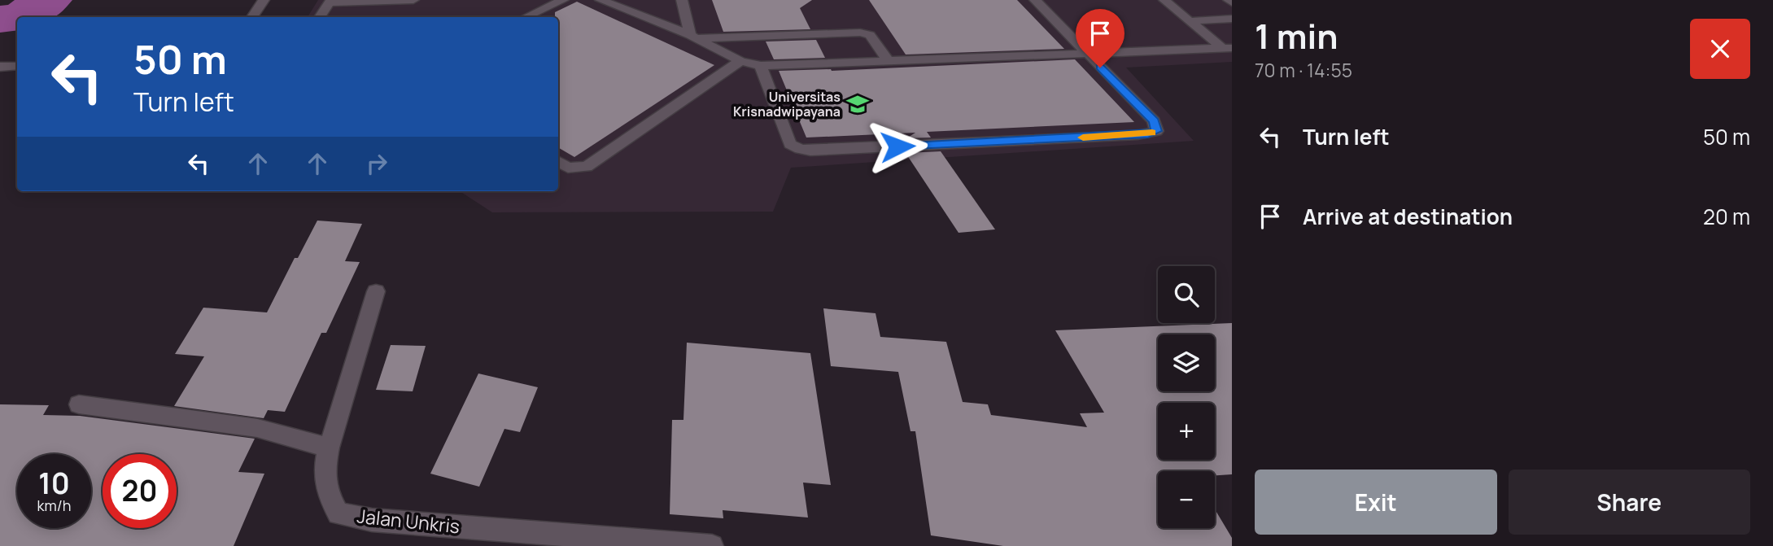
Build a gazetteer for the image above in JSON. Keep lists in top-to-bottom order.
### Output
{
  "streets": {
    "street": ["Jalan Unkris"]
  },
  "places": {
    "school or university": ["Universitas Krisnadwipayana"]
  },
  "page": {
    "heading": ["1 min", "70 m · 14:55"],
    "turn": ["50 m", "Turn left"],
    "list": [
      {
        "name": "Turn left",
        "value": "50 m"
      },
      {
        "name": "Arrive at destination",
        "value": "20 m"
      }
    ],
    "map_buttons": ["+", "−"],
    "speed": "10 km/h",
    "limit": "20",
    "buttons": ["Exit", "Share"]
  }
}
